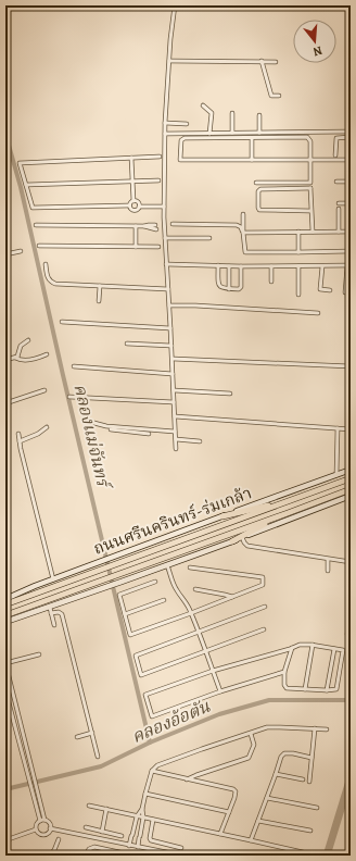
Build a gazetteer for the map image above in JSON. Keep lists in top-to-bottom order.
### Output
{
  "streets": {
    "main road": ["ถนนศรีนครินทร์-ร่มเกล้า"]
  },
  "water": ["คลองแม่จันทร์", "คลองอ้อตัน"],
  "north": "bottom"
}
